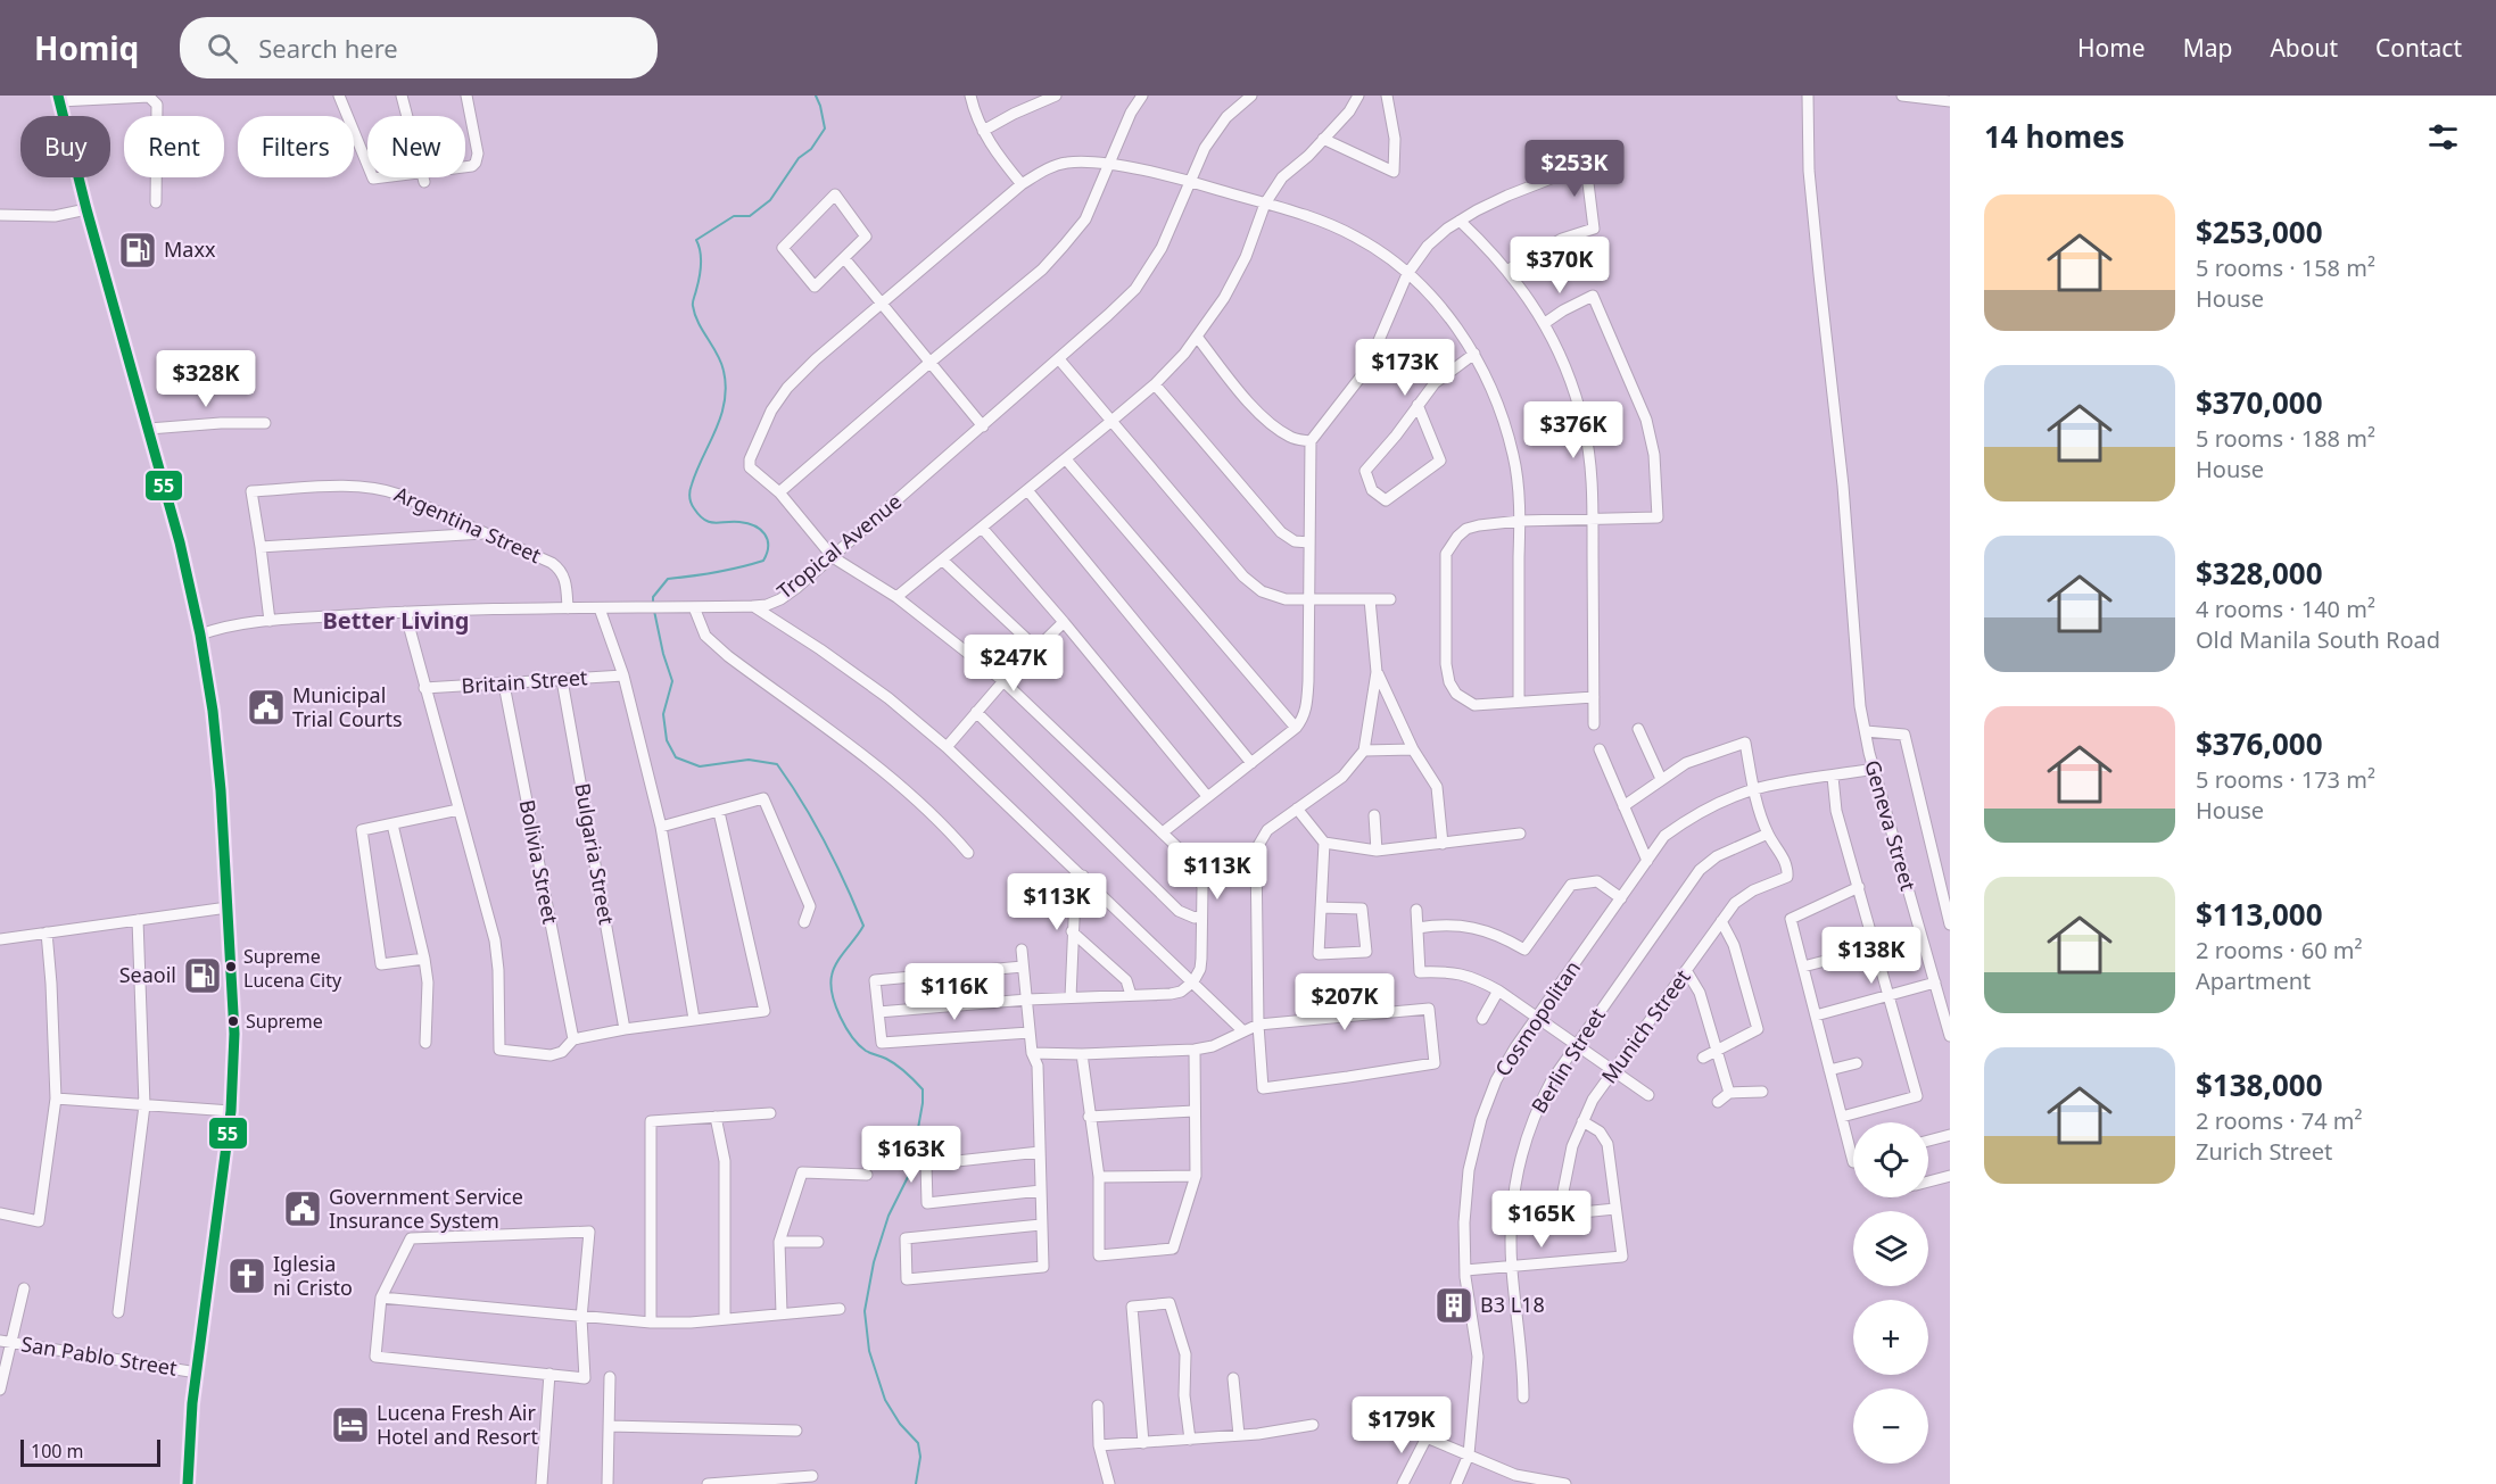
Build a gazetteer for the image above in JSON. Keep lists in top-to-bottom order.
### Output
{
  "streets": {
    "street": [
      "Argentina Street",
      "Tropical Avenue",
      "Britain Street",
      "Geneva Street",
      "Bulgaria Street",
      "Bolivia Street",
      "Cosmopolitan",
      "Munich Street",
      "Berlin Street",
      "San Pablo Street"
    ]
  },
  "crossings": [
    ["Argentina Street", "Tropical Avenue"],
    ["Britain Street", "Bulgaria Street"],
    ["Britain Street", "Bolivia Street"],
    ["Geneva Street", "Cosmopolitan"],
    ["Munich Street", "Berlin Street"]
  ],
  "districts": ["Better Living"],
  "places": {
    "fuel station": ["Maxx", "Seaoil"],
    "public building": ["Municipal Trial Courts", "Government Service Insurance System"],
    "other": ["Supreme Lucena City", "Supreme"],
    "church": ["Iglesia ni Cristo"],
    "building": ["B3 L18"],
    "hotel": ["Lucena Fresh Air Hotel and Resort"]
  },
  "lines": ["transit line 55"],
  "scale_bar": "100 m",
  "page": {
    "header": "Homiq",
    "search": "Search here",
    "nav": [
      "Home",
      "Map",
      "About",
      "Contact"
    ],
    "heading": "14 homes",
    "chip": [
      "Buy",
      "Rent",
      "Filters",
      "New"
    ],
    "price": [
      "$253K",
      "$370K",
      "$173K",
      "$328K",
      "$376K",
      "$247K",
      "$113K",
      "$113K",
      "$138K",
      "$116K",
      "$207K",
      "$163K",
      "$165K",
      "$179K"
    ],
    "list": [
      {
        "name": "$253,000",
        "note": "5 rooms · 158 m² · House"
      },
      {
        "name": "$370,000",
        "note": "5 rooms · 188 m² · House"
      },
      {
        "name": "$328,000",
        "note": "4 rooms · 140 m² · Old Manila South Road"
      },
      {
        "name": "$376,000",
        "note": "5 rooms · 173 m² · House"
      },
      {
        "name": "$113,000",
        "note": "2 rooms · 60 m² · Apartment"
      },
      {
        "name": "$138,000",
        "note": "2 rooms · 74 m² · Zurich Street"
      }
    ],
    "map_buttons": ["+", "−"],
    "scale": "100 m"
  }
}
